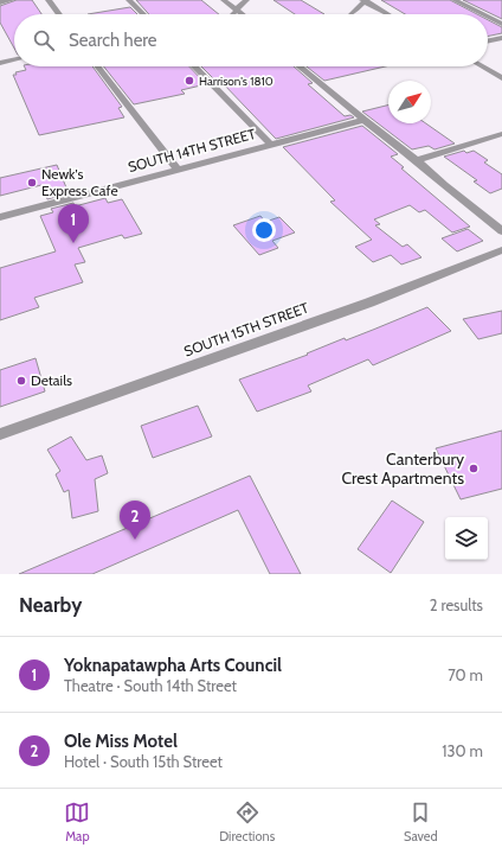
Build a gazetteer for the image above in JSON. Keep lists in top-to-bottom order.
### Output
{
  "streets": {
    "street": ["SOUTH 14TH STREET", "SOUTH 15TH STREET"]
  },
  "places": [
    "Harrison's 1810",
    "Newk's Express Cafe",
    "Details",
    "Canterbury Crest Apartments"
  ],
  "north": "top right",
  "page": {
    "search": "Search here",
    "pins": ["1", "2"],
    "heading": ["Nearby", "2 results"],
    "list": [
      {
        "mark": "1",
        "name": "Yoknapatawpha Arts Council",
        "note": "Theatre · South 14th Street",
        "value": "70 m"
      },
      {
        "mark": "2",
        "name": "Ole Miss Motel",
        "note": "Hotel · South 15th Street",
        "value": "130 m"
      }
    ],
    "nav": ["Map", "Directions", "Saved"]
  }
}
